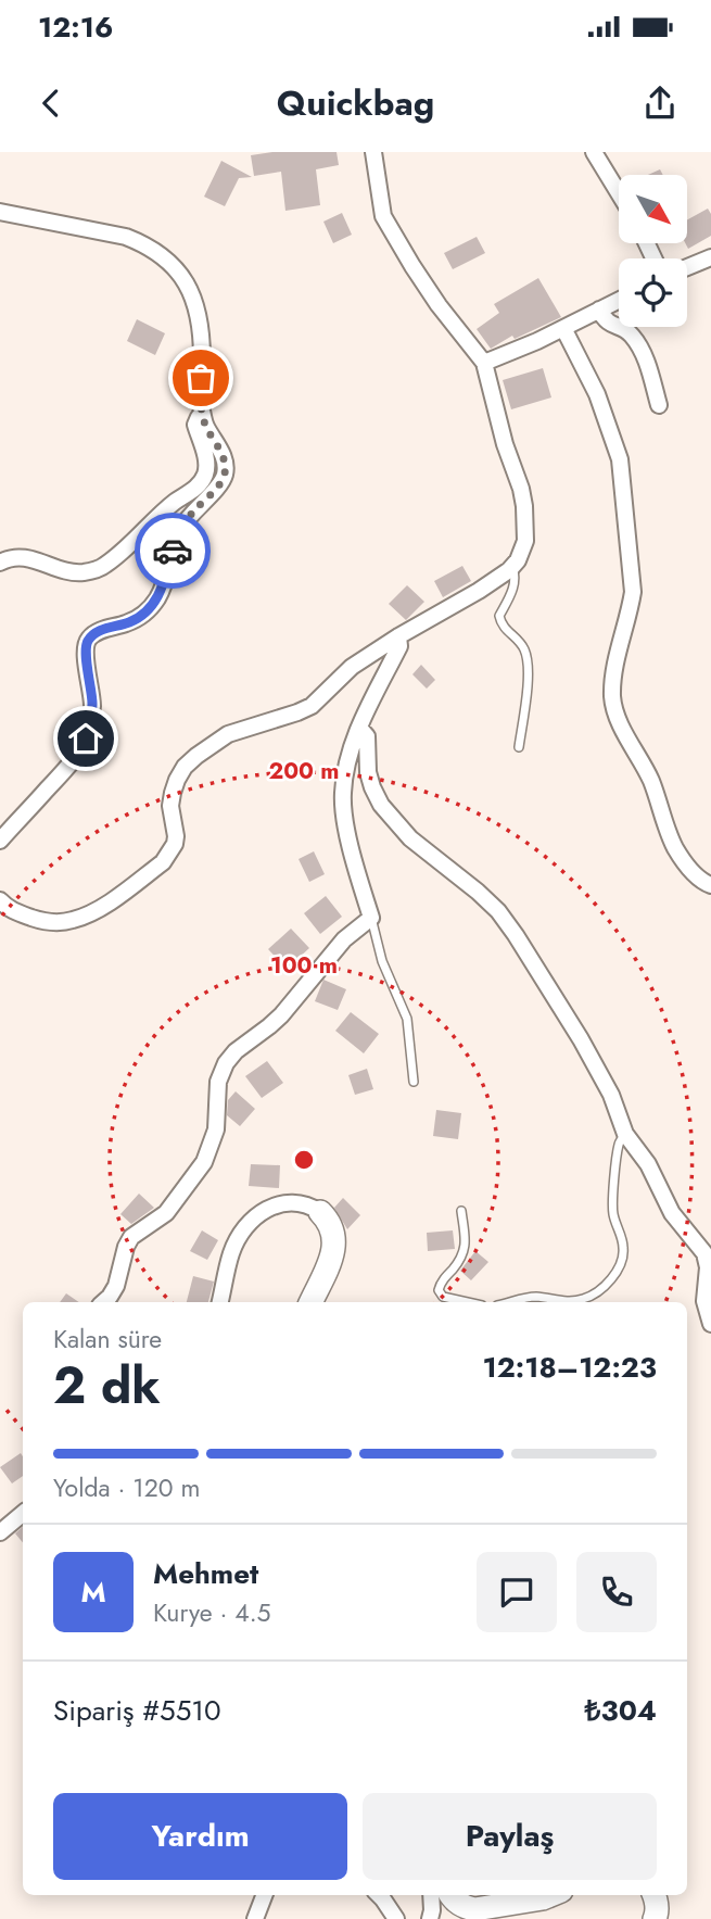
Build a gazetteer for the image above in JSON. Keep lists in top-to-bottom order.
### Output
{
  "north": "bottom right",
  "page": {
    "status": "12:16",
    "header": "Quickbag",
    "heading": ["2 dk", "Kalan süre", "12:18–12:23"],
    "panel": [
      "Mehmet",
      "Kurye · 4.5",
      "Sipariş #5510",
      "₺304"
    ],
    "bar": "Yolda · 120 m",
    "round": "M",
    "buttons": ["Yardım", "Paylaş"]
  },
  "rings": ["200 m", "100 m"]
}
